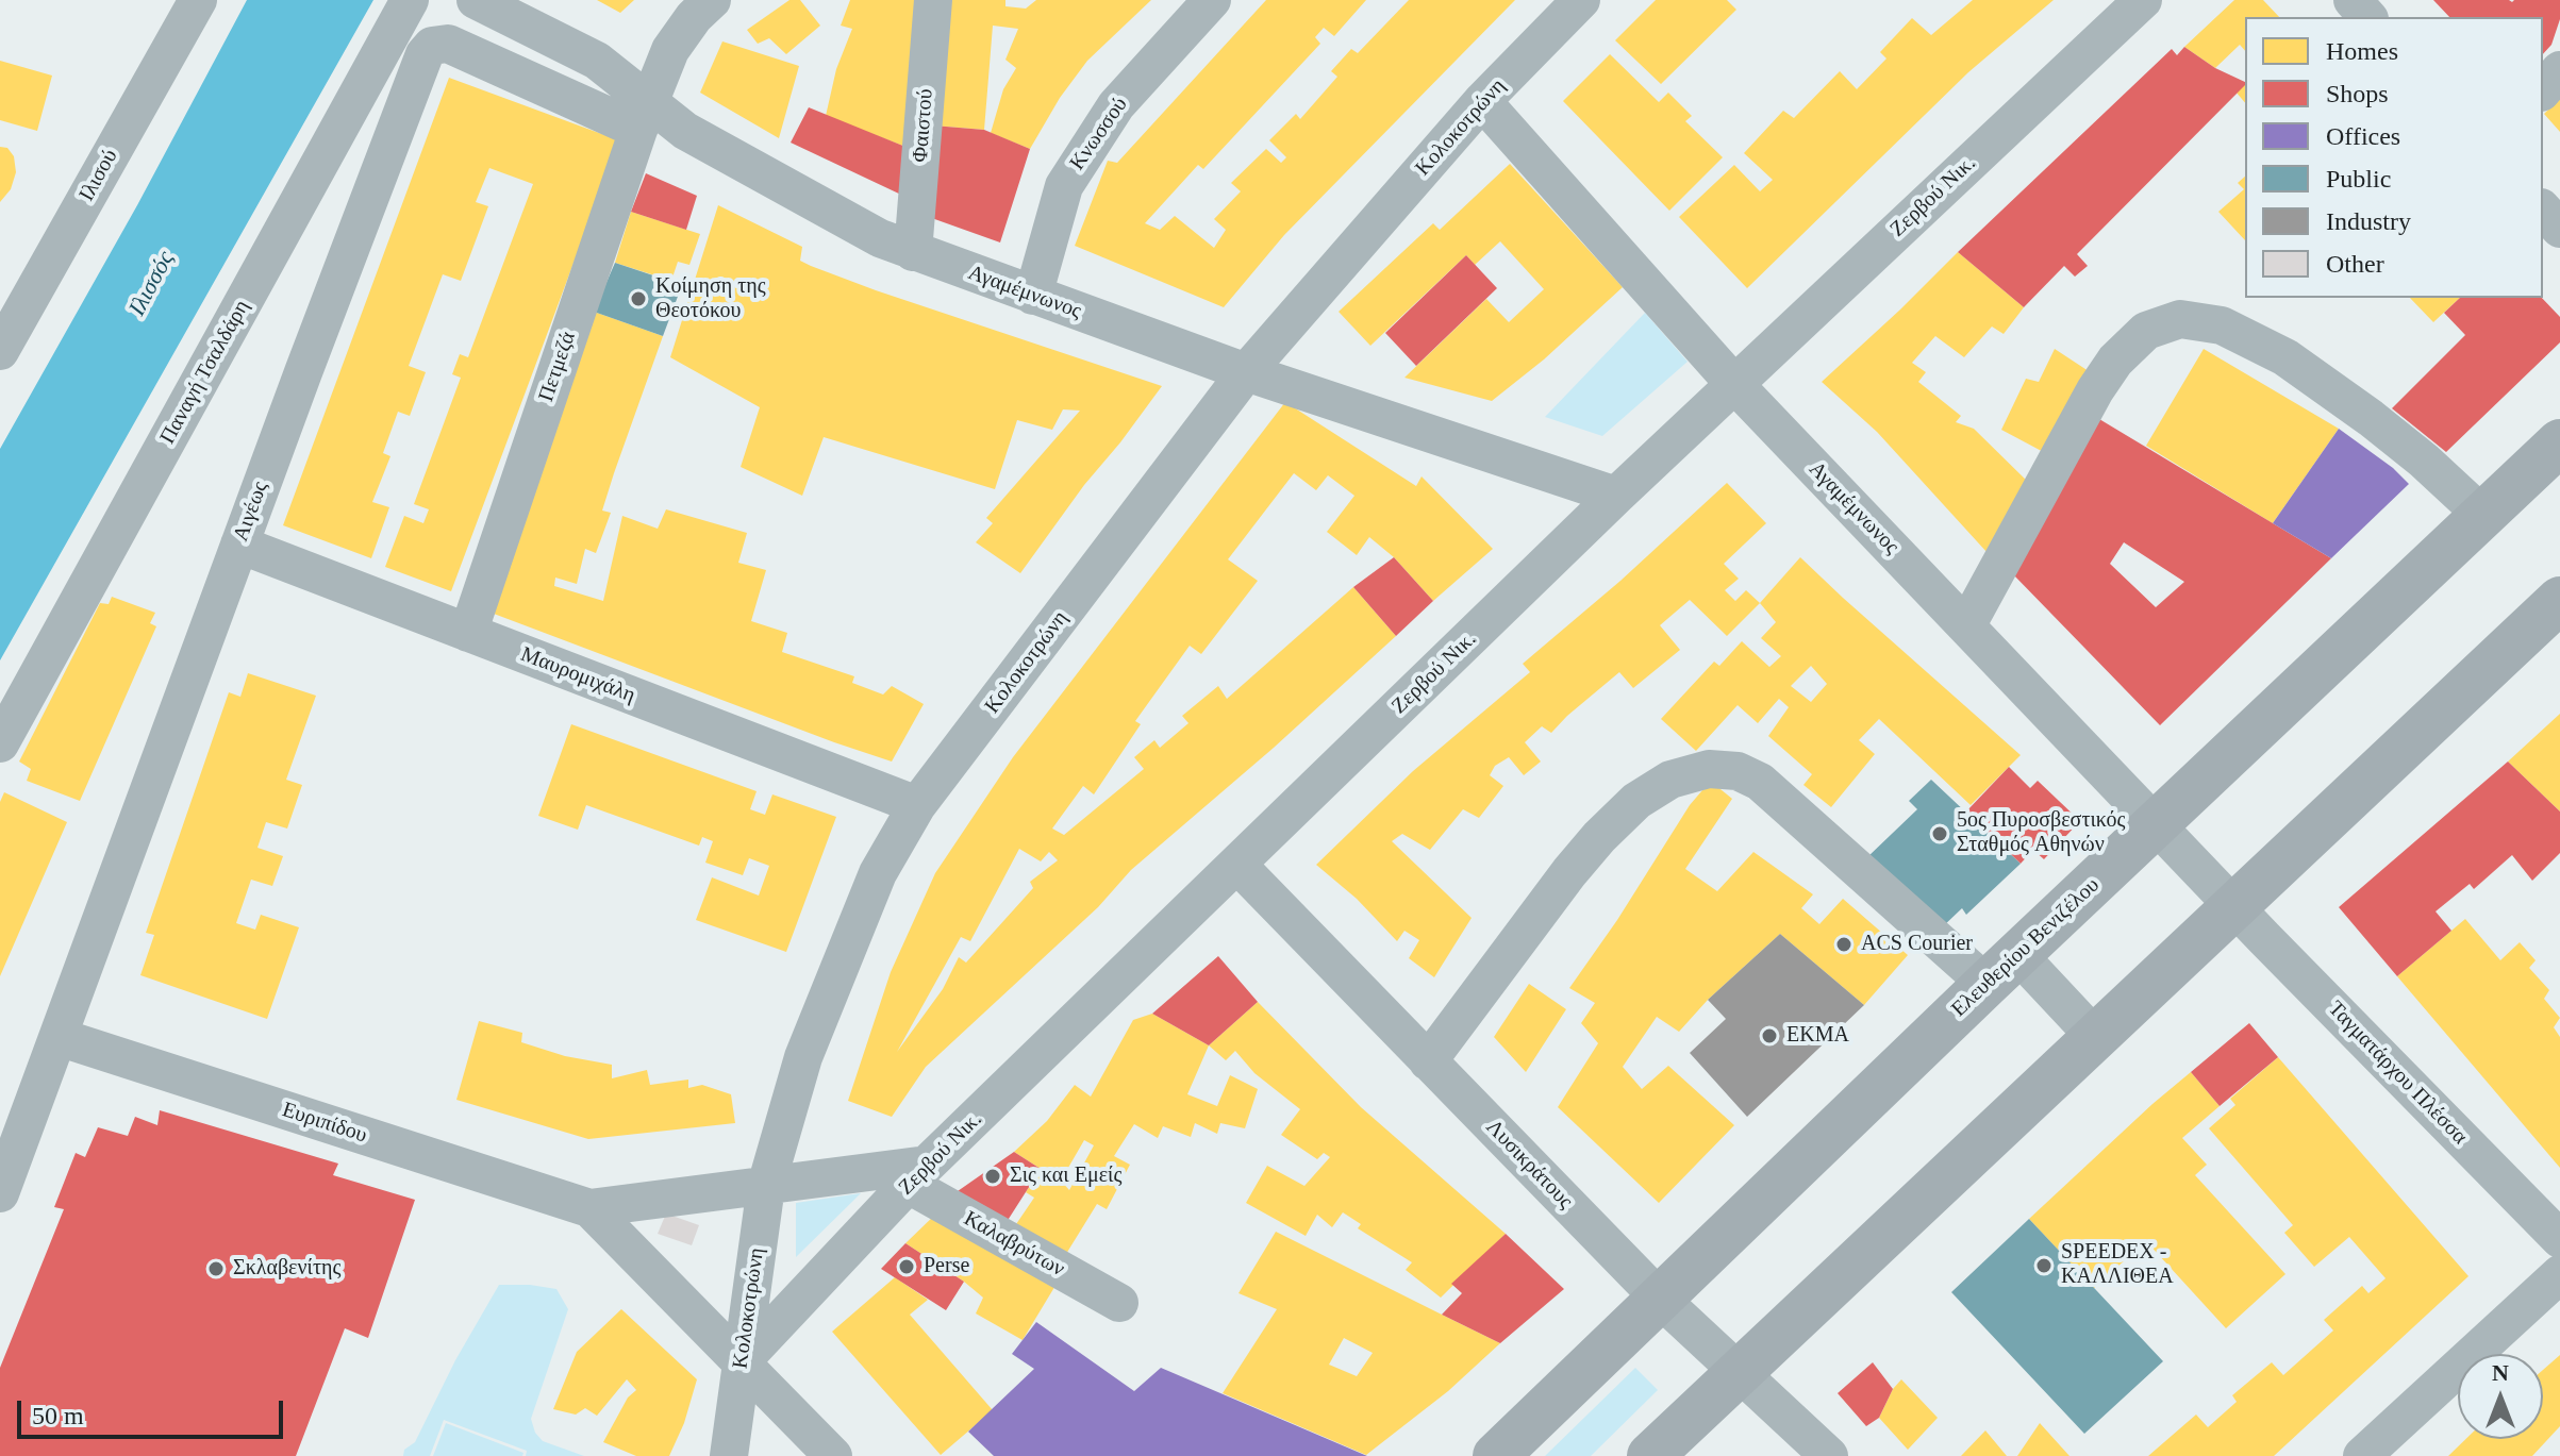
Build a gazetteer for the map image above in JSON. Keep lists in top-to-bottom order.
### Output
{
  "streets": {
    "main road": ["Ελευθερίου Βενιζέλου"],
    "street": [
      "Φαιστού",
      "Κολοκοτρώνη",
      "Κνωσσού",
      "Ιλισού",
      "Ζερβού Νικ.",
      "Αγαμέμνωνος",
      "Πετμεζά",
      "Παναγή Τσαλδάρη",
      "Αιγέως",
      "Μαυρομιχάλη",
      "Ταγματάρχου Πλέσσα",
      "Ευριπίδου",
      "Λυσικράτους",
      "Καλαβρύτων"
    ]
  },
  "crossings": [
    ["Φαιστού", "Αγαμέμνωνος"],
    ["Κολοκοτρώνη", "Ζερβού Νικ."],
    ["Κολοκοτρώνη", "Αγαμέμνωνος"],
    ["Κολοκοτρώνη", "Μαυρομιχάλη"],
    ["Κολοκοτρώνη", "Ευριπίδου"],
    ["Κνωσσού", "Αγαμέμνωνος"],
    ["Ζερβού Νικ.", "Αγαμέμνωνος"],
    ["Ζερβού Νικ.", "Ευριπίδου"],
    ["Ζερβού Νικ.", "Λυσικράτους"],
    ["Ζερβού Νικ.", "Καλαβρύτων"],
    ["Αγαμέμνωνος", "Πετμεζά"],
    ["Αγαμέμνωνος", "Αιγέως"],
    ["Αγαμέμνωνος", "Ελευθερίου Βενιζέλου"],
    ["Αγαμέμνωνος", "Ταγματάρχου Πλέσσα"],
    ["Πετμεζά", "Αιγέως"],
    ["Πετμεζά", "Μαυρομιχάλη"],
    ["Αιγέως", "Μαυρομιχάλη"],
    ["Αιγέως", "Ευριπίδου"],
    ["Ελευθερίου Βενιζέλου", "Λυσικράτους"],
    ["Ευριπίδου", "Καλαβρύτων"]
  ],
  "water": ["Ιλισσός"],
  "places": [
    "Κοίμηση της Θεοτόκου",
    "5ος Πυροσβεστικός Σταθμός Αθηνών",
    "ACS Courier",
    "ΕΚΜΑ",
    "Σις και Εμείς",
    "SPEEDEX - ΚΑΛΛΙΘΕΑ",
    "Perse",
    "Σκλαβενίτης"
  ],
  "legend": [
    "Homes",
    "Shops",
    "Offices",
    "Public",
    "Industry",
    "Other"
  ],
  "scale_bar": "50 m",
  "north": "top"
}
